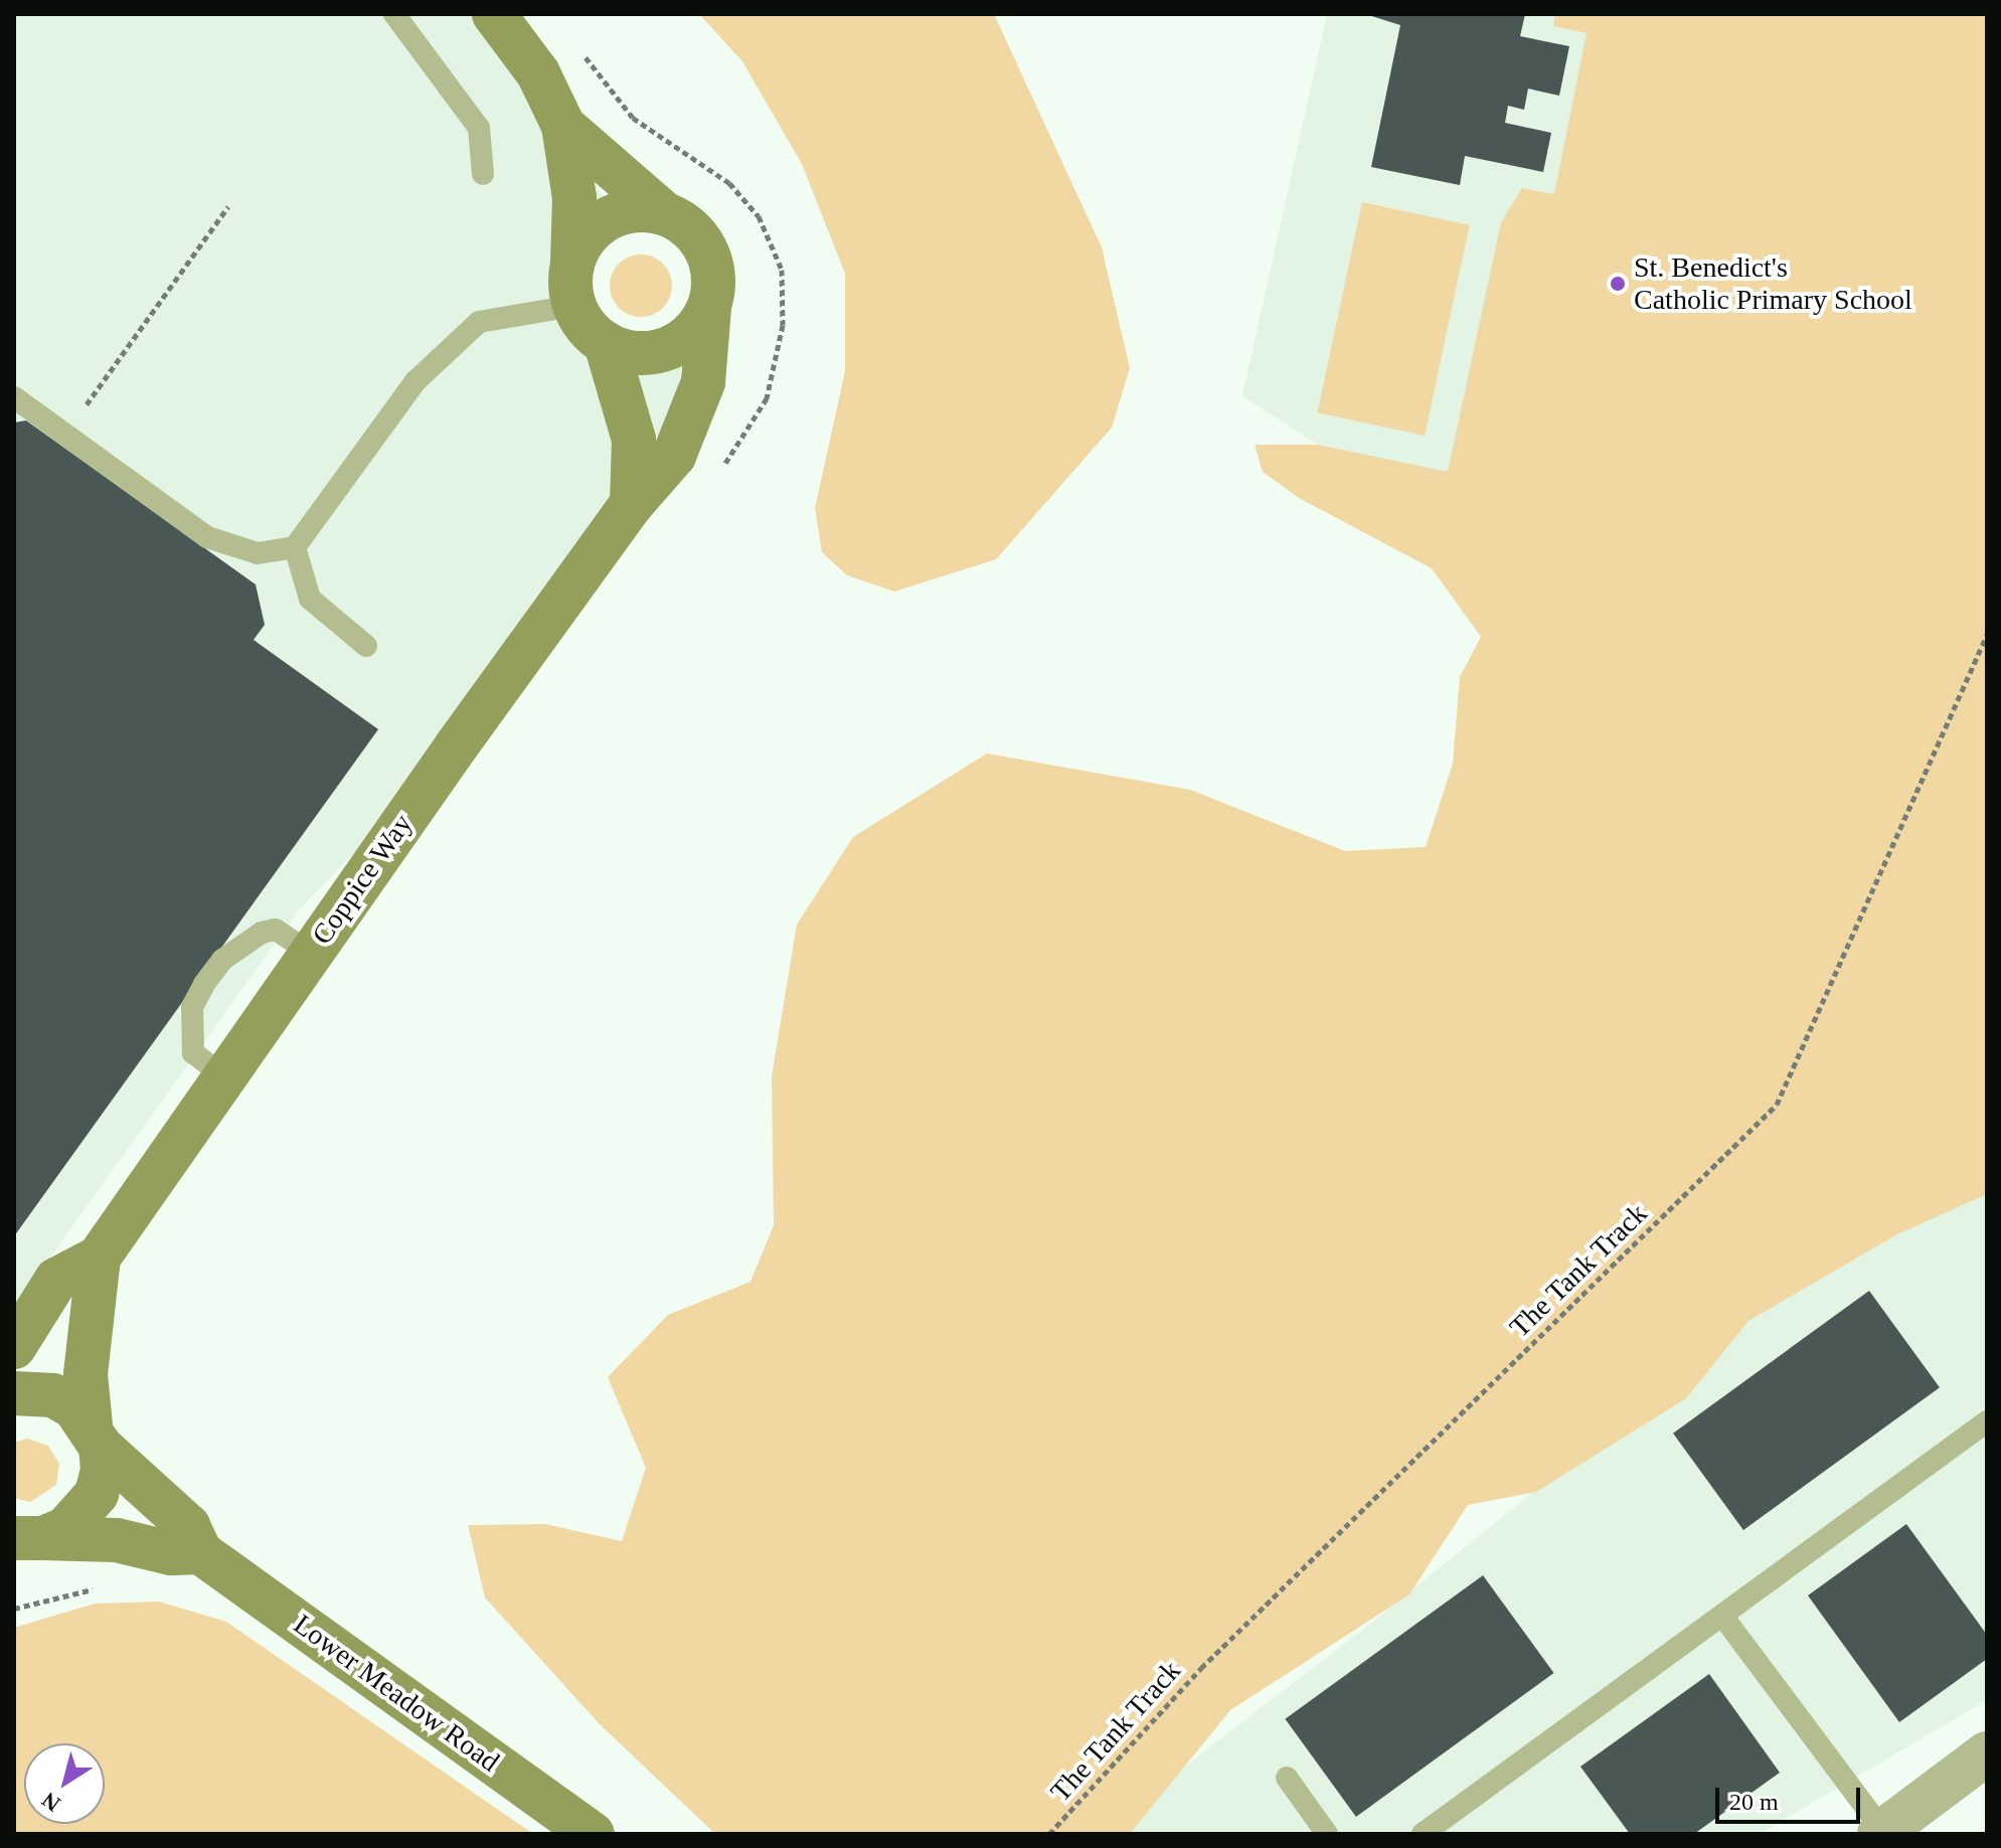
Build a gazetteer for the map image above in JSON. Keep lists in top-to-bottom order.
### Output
{
  "streets": {
    "street": ["Coppice Way", "Lower Meadow Road"],
    "path": ["The Tank Track"]
  },
  "crossings": [
    ["Coppice Way", "Lower Meadow Road"]
  ],
  "places": ["St. Benedict's Catholic Primary School"],
  "scale_bar": "20 m",
  "north": "bottom left"
}
